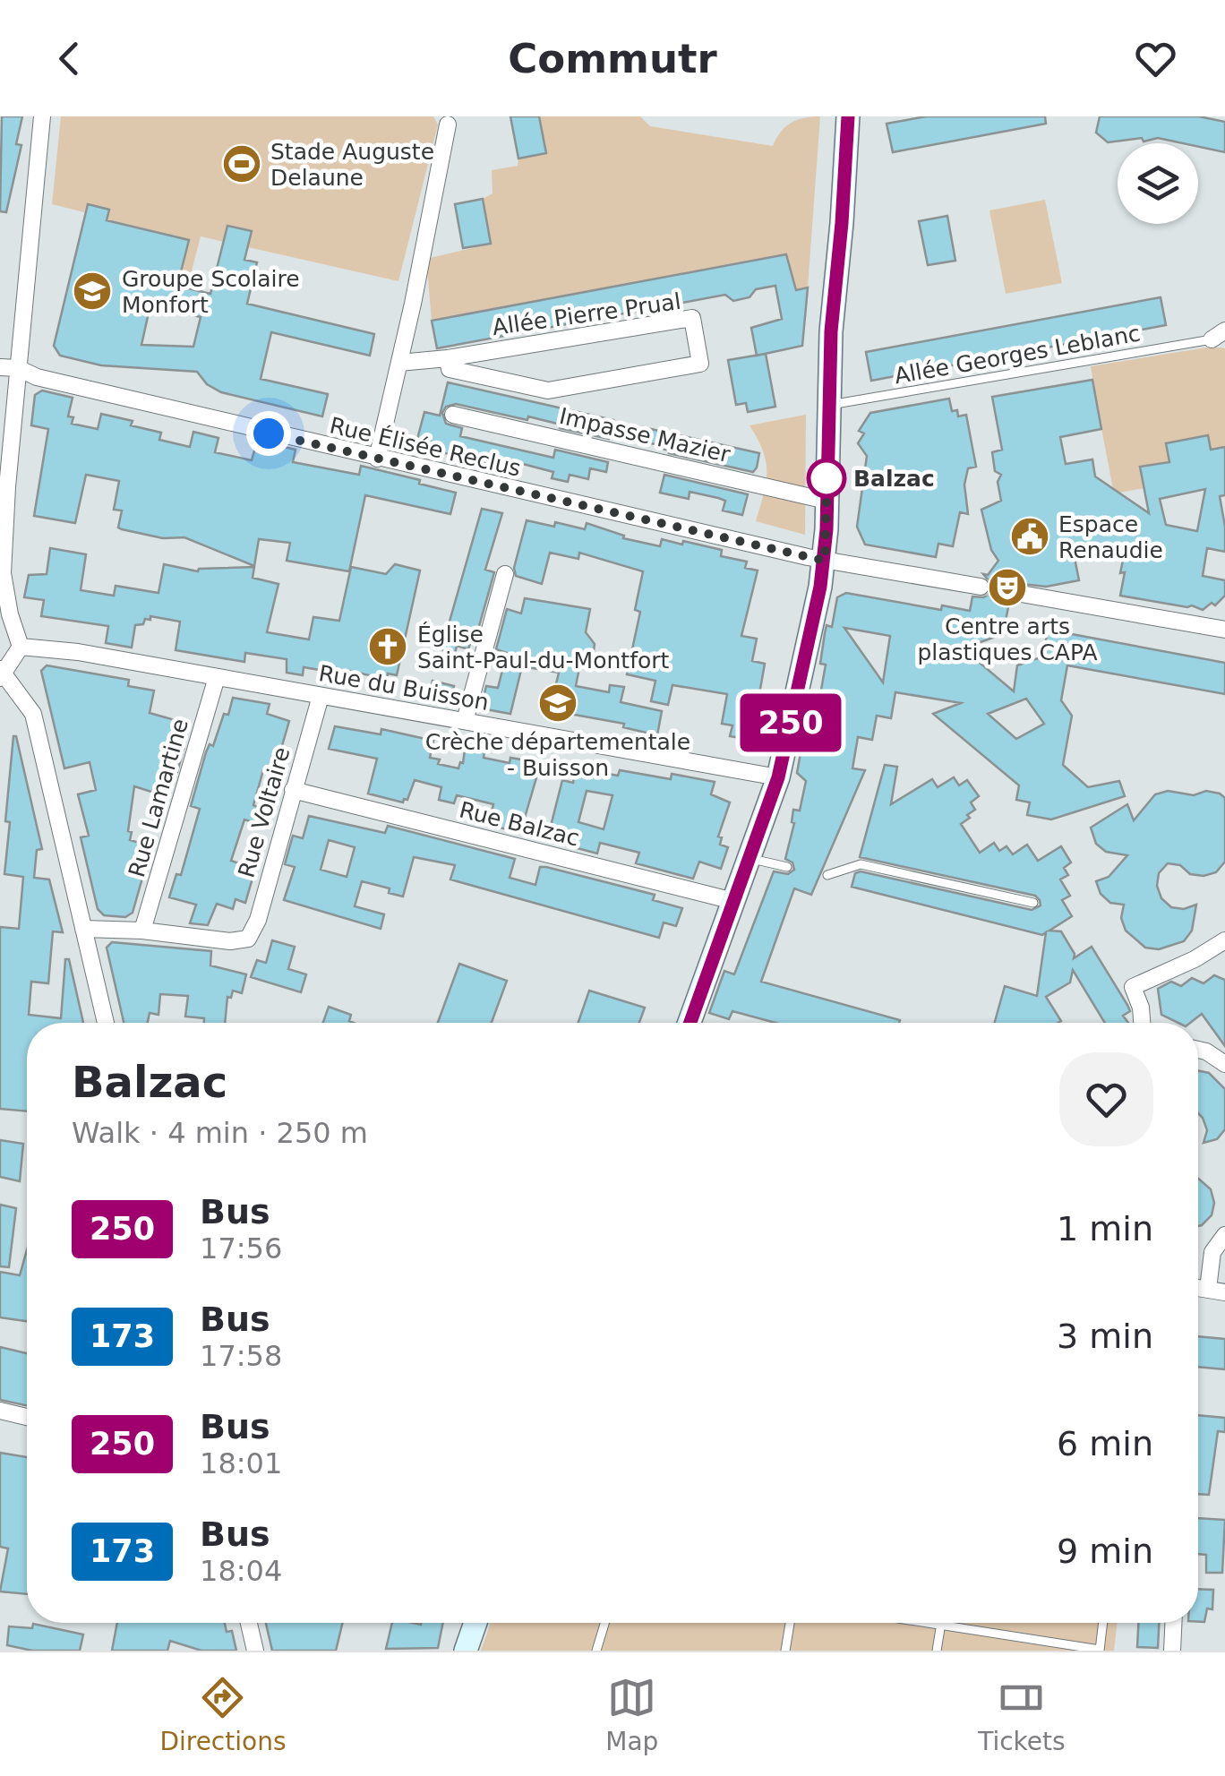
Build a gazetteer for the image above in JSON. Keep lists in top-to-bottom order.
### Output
{
  "streets": {
    "street": [
      "Allée Pierre Prual",
      "Impasse Mazier",
      "Rue Élisée Reclus",
      "Rue du Buisson",
      "Rue Lamartine",
      "Rue Voltaire",
      "Rue Balzac"
    ],
    "lane": ["Allée Georges Leblanc"]
  },
  "crossings": [
    ["Rue du Buisson", "Rue Lamartine"],
    ["Rue du Buisson", "Rue Voltaire"],
    ["Rue Lamartine", "Rue Voltaire"],
    ["Rue Voltaire", "Rue Balzac"]
  ],
  "places": {
    "sports": ["Stade Auguste Delaune"],
    "school or university": ["Groupe Scolaire Monfort", "Crèche départementale - Buisson"],
    "other": ["Balzac"],
    "public building": ["Espace Renaudie"],
    "theatre": ["Centre arts plastiques CAPA"],
    "church": ["Église Saint-Paul-du-Montfort"]
  },
  "lines": ["bus line 250"],
  "page": {
    "header": "Commutr",
    "on_map": "250",
    "heading": ["Balzac", "Walk · 4 min · 250 m"],
    "list": [
      {
        "mark": "250",
        "name": "Bus",
        "note": "17:56",
        "value": "1 min"
      },
      {
        "mark": "173",
        "name": "Bus",
        "note": "17:58",
        "value": "3 min"
      },
      {
        "mark": "250",
        "name": "Bus",
        "note": "18:01",
        "value": "6 min"
      },
      {
        "mark": "173",
        "name": "Bus",
        "note": "18:04",
        "value": "9 min"
      }
    ],
    "tabs": ["Directions", "Map", "Tickets"]
  }
}
